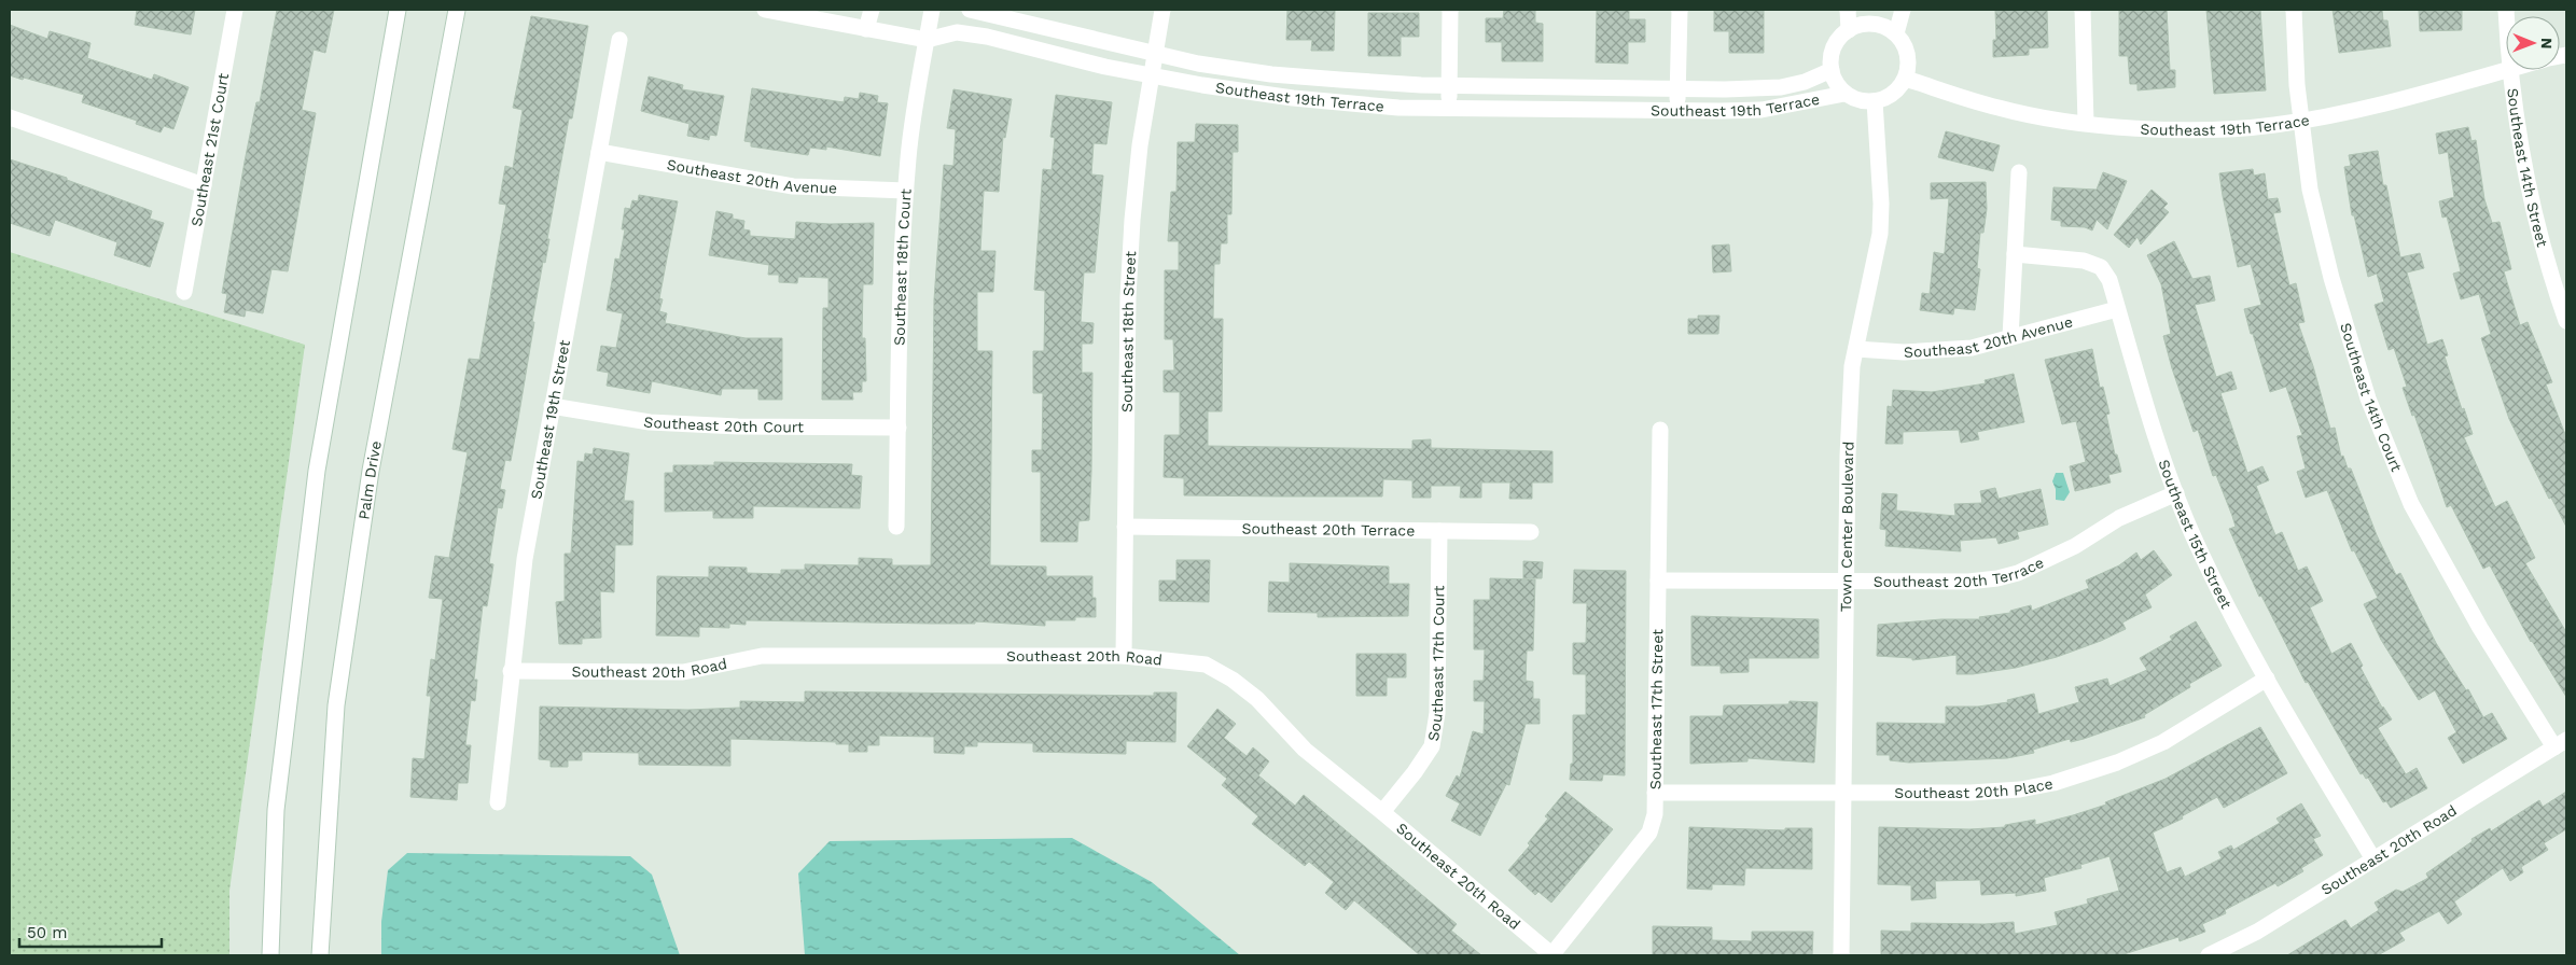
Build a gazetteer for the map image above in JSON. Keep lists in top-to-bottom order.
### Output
{
  "streets": {
    "street": [
      "Southeast 19th Terrace",
      "Southeast 21st Court",
      "Southeast 14th Street",
      "Southeast 20th Avenue",
      "Southeast 18th Court",
      "Southeast 18th Street",
      "Southeast 14th Court",
      "Southeast 19th Street",
      "Southeast 20th Court",
      "Palm Drive",
      "Town Center Boulevard",
      "Southeast 20th Terrace",
      "Southeast 15th Street",
      "Southeast 20th Road",
      "Southeast 17th Court",
      "Southeast 17th Street",
      "Southeast 20th Place"
    ]
  },
  "crossings": [
    ["Southeast 19th Terrace", "Southeast 18th Court"],
    ["Southeast 19th Terrace", "Southeast 18th Street"],
    ["Southeast 19th Terrace", "Southeast 14th Court"],
    ["Southeast 19th Terrace", "Town Center Boulevard"],
    ["Southeast 20th Avenue", "Southeast 18th Court"],
    ["Southeast 20th Avenue", "Southeast 19th Street"],
    ["Southeast 20th Avenue", "Town Center Boulevard"],
    ["Southeast 20th Avenue", "Southeast 15th Street"],
    ["Southeast 18th Court", "Southeast 20th Court"],
    ["Southeast 18th Street", "Southeast 20th Terrace"],
    ["Southeast 18th Street", "Southeast 20th Road"],
    ["Southeast 14th Court", "Southeast 20th Road"],
    ["Southeast 19th Street", "Southeast 20th Court"],
    ["Southeast 19th Street", "Southeast 20th Road"],
    ["Town Center Boulevard", "Southeast 20th Terrace"],
    ["Town Center Boulevard", "Southeast 20th Place"],
    ["Southeast 20th Terrace", "Southeast 15th Street"],
    ["Southeast 20th Terrace", "Southeast 17th Court"],
    ["Southeast 20th Terrace", "Southeast 17th Street"],
    ["Southeast 15th Street", "Southeast 20th Road"],
    ["Southeast 15th Street", "Southeast 20th Place"],
    ["Southeast 20th Road", "Southeast 17th Court"],
    ["Southeast 20th Road", "Southeast 17th Street"],
    ["Southeast 17th Street", "Southeast 20th Place"]
  ],
  "scale_bar": "50 m",
  "north": "right"
}
